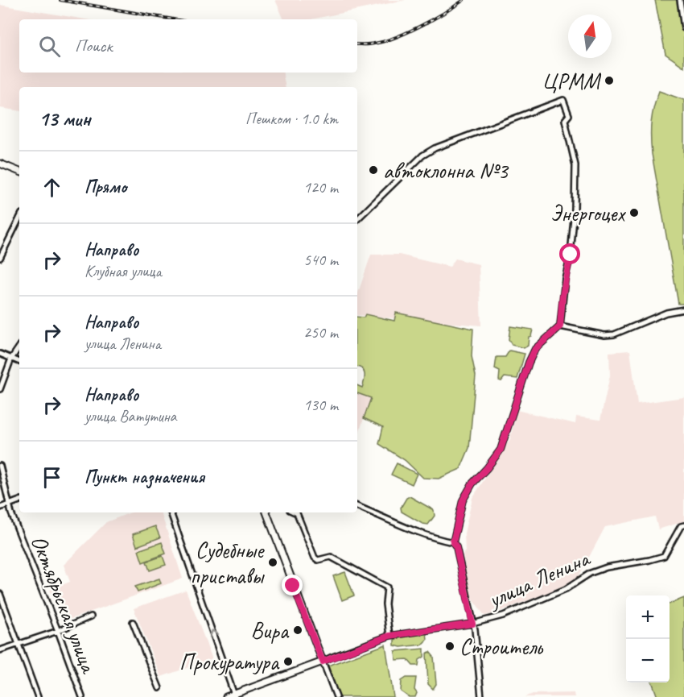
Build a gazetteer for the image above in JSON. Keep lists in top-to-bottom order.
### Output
{
  "streets": {
    "main road": ["улица Ленина"],
    "street": ["Октябрьская улица"]
  },
  "places": [
    "ЦРММ",
    "автоклонна №3",
    "Энергоцех",
    "Судебные приставы",
    "Вира",
    "Строитель",
    "Прокуратура"
  ],
  "north": "top",
  "page": {
    "search": "Поиск",
    "heading": ["13 мин", "Пешком · 1.0 km"],
    "list": [
      ["Прямо", "120 m"],
      ["Направо", "Клубная улица", "540 m"],
      ["Направо", "улица Ленина", "250 m"],
      ["Направо", "улица Ватутина", "130 m"],
      "Пункт назначения"
    ],
    "map_buttons": ["+", "−"]
  }
}
